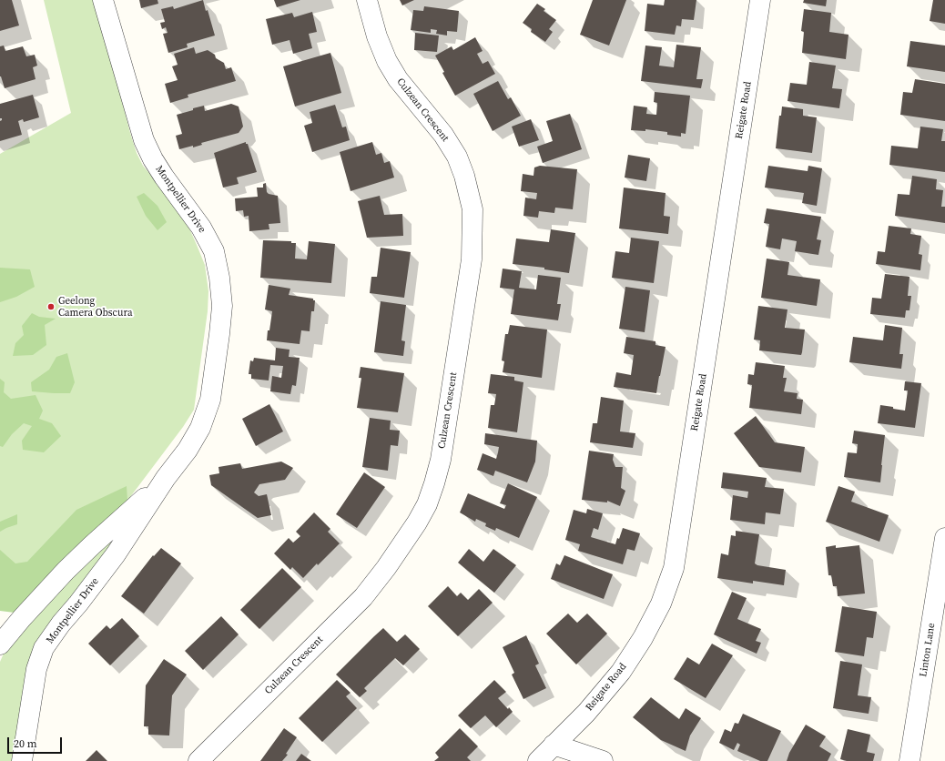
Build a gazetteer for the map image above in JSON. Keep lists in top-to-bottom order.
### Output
{
  "streets": {
    "street": [
      "Culzean Crescent",
      "Reigate Road",
      "Montpellier Drive",
      "Linton Lane"
    ]
  },
  "places": ["Geelong Camera Obscura"],
  "scale_bar": "20 m"
}
